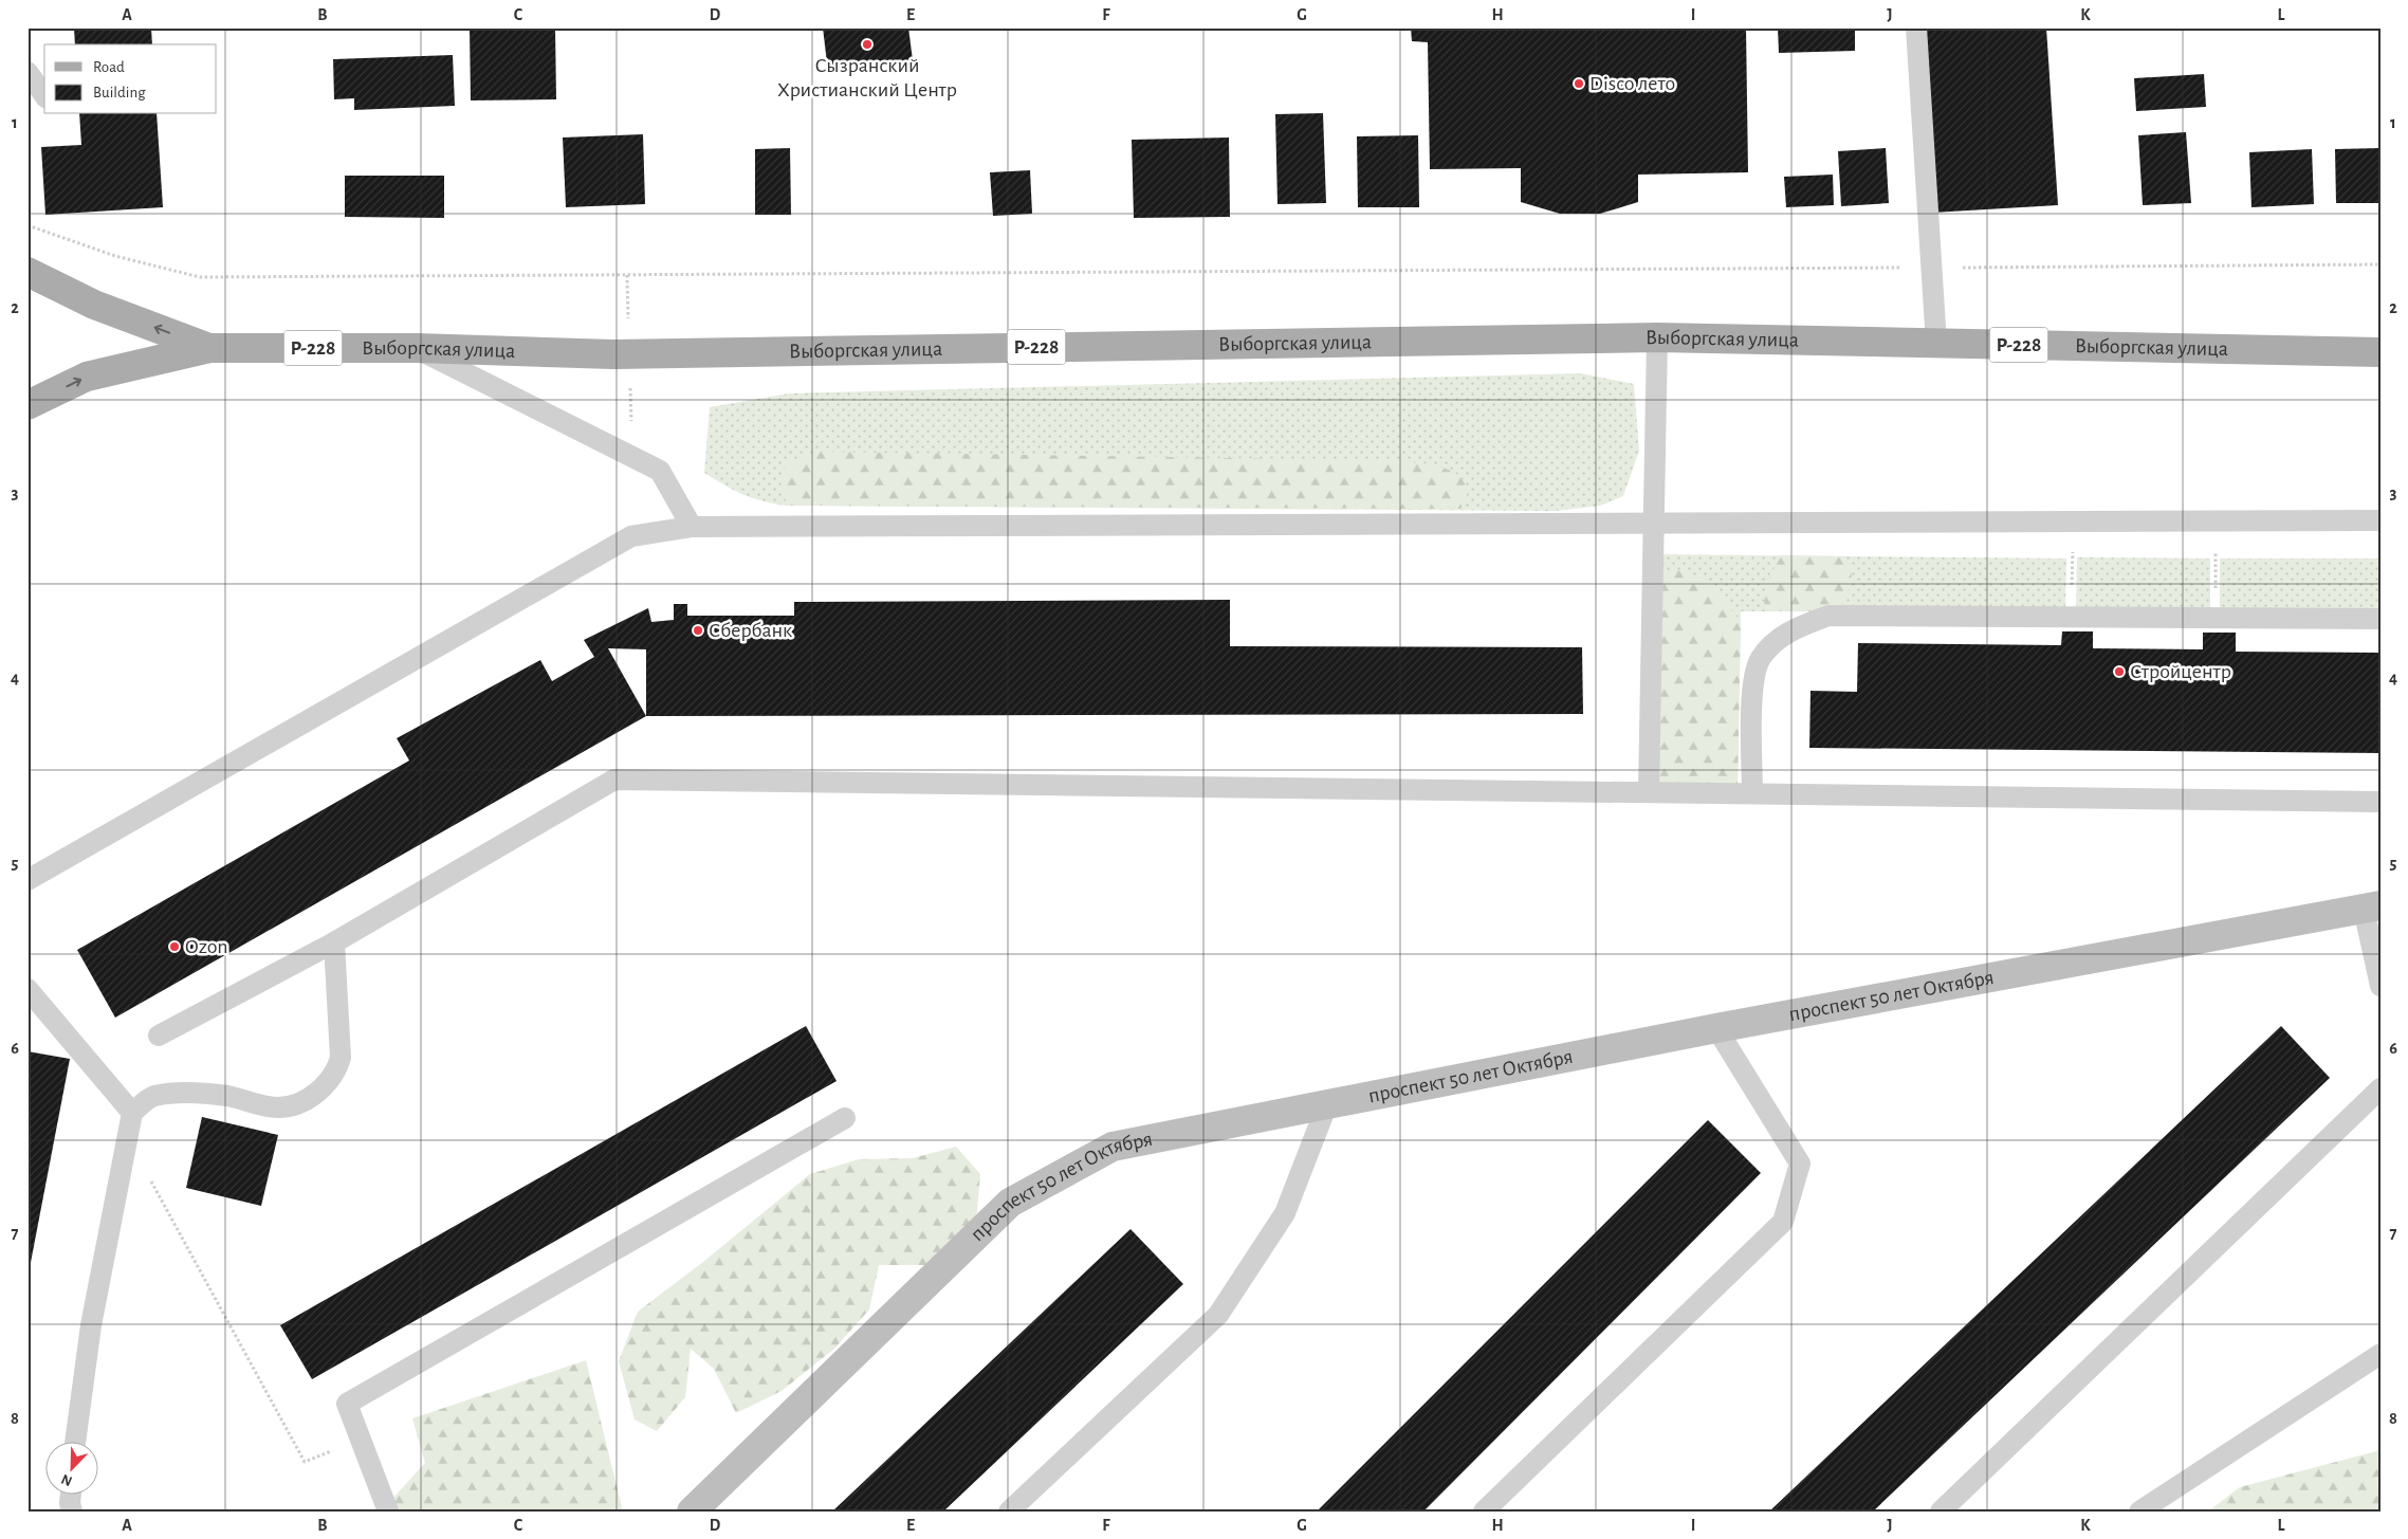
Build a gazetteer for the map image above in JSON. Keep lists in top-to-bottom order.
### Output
{
  "streets": {
    "main road": ["Выборгская улица", "Р-228"],
    "street": ["проспект 50 лет Октября"]
  },
  "crossings": [
    ["Выборгская улица", "Р-228"]
  ],
  "places": [
    "Сызранский Христианский Центр",
    "Disco лето",
    "Сбербанк",
    "Стройцентр",
    "Ozon"
  ],
  "legend": ["Road", "Building"],
  "north": "bottom left",
  "grid": {
    "columns": [
      "A",
      "B",
      "C",
      "D",
      "E",
      "F",
      "G",
      "H",
      "I",
      "J",
      "K",
      "L"
    ],
    "rows": [
      "1",
      "2",
      "3",
      "4",
      "5",
      "6",
      "7",
      "8"
    ]
  }
}
